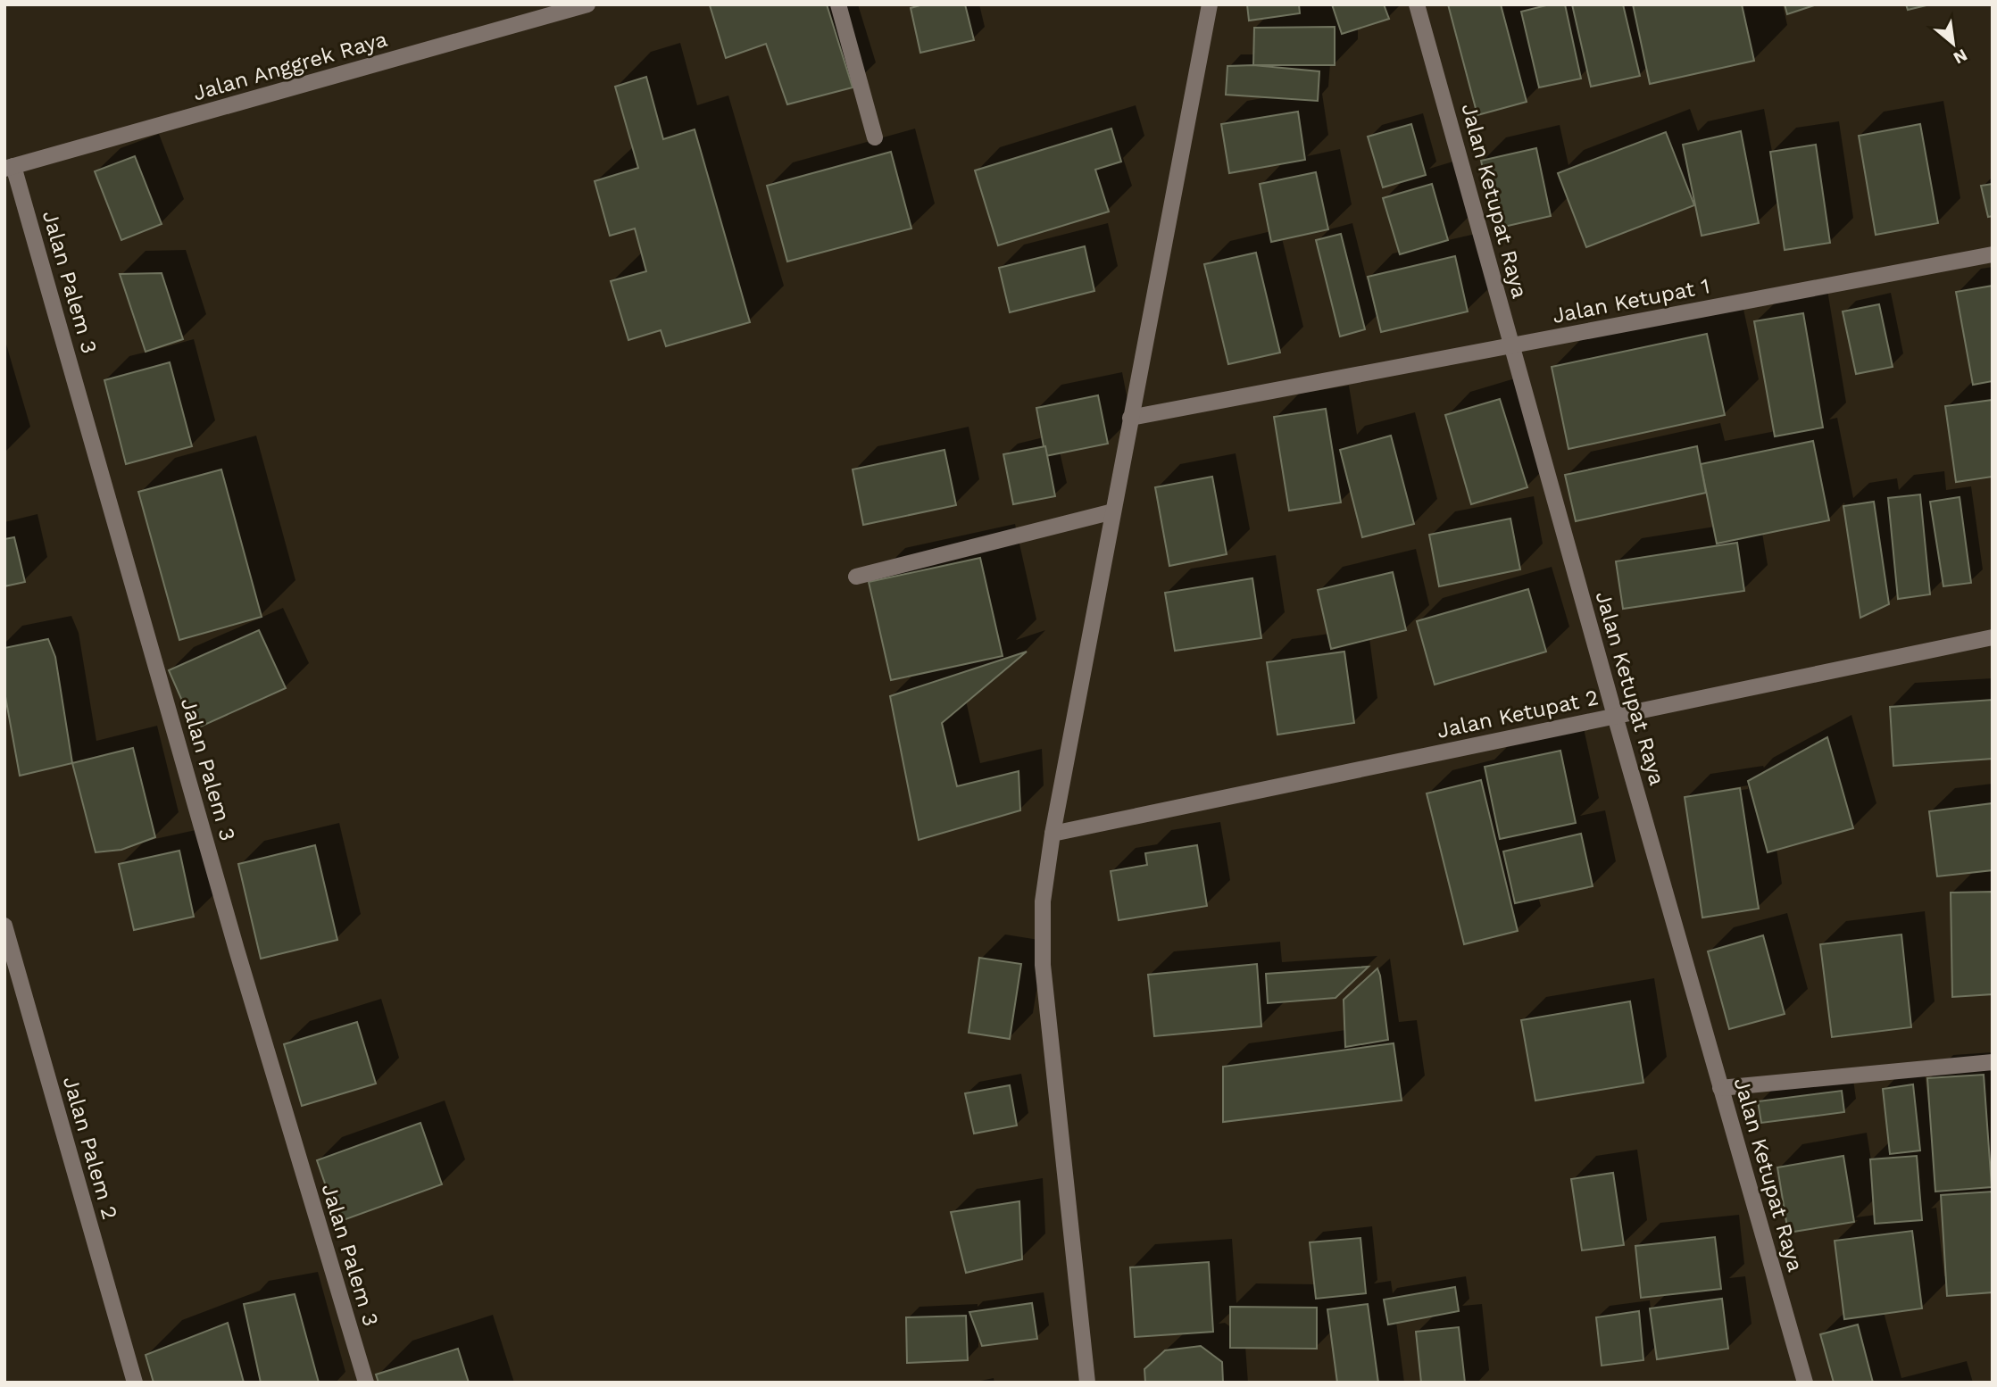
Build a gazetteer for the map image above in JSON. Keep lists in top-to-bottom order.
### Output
{
  "streets": {
    "street": [
      "Jalan Anggrek Raya",
      "Jalan Ketupat Raya",
      "Jalan Palem 3",
      "Jalan Ketupat 1",
      "Jalan Ketupat 2",
      "Jalan Palem 2"
    ]
  },
  "crossings": [
    ["Jalan Anggrek Raya", "Jalan Palem 3"],
    ["Jalan Ketupat Raya", "Jalan Ketupat 1"],
    ["Jalan Ketupat Raya", "Jalan Ketupat 2"]
  ],
  "north": "bottom right"
}
